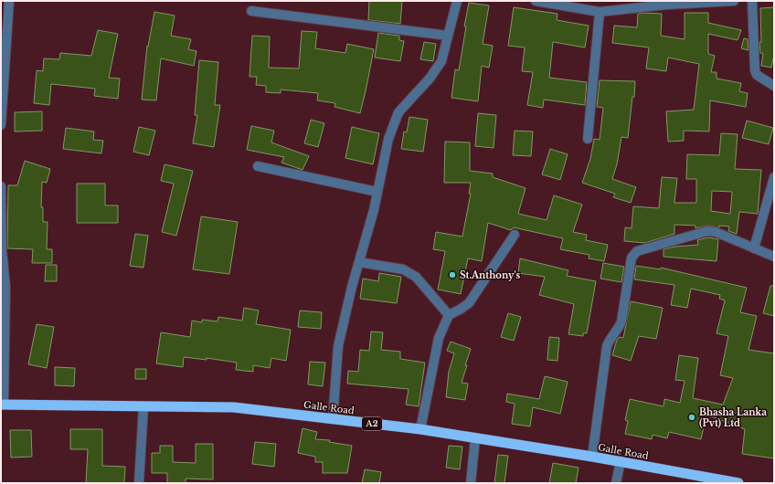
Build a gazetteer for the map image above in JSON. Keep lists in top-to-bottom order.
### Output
{
  "streets": {
    "highway": ["Galle Road", "A2"]
  },
  "places": ["St.Anthony's", "Bhasha Lanka (Pvt) Ltd"]
}
